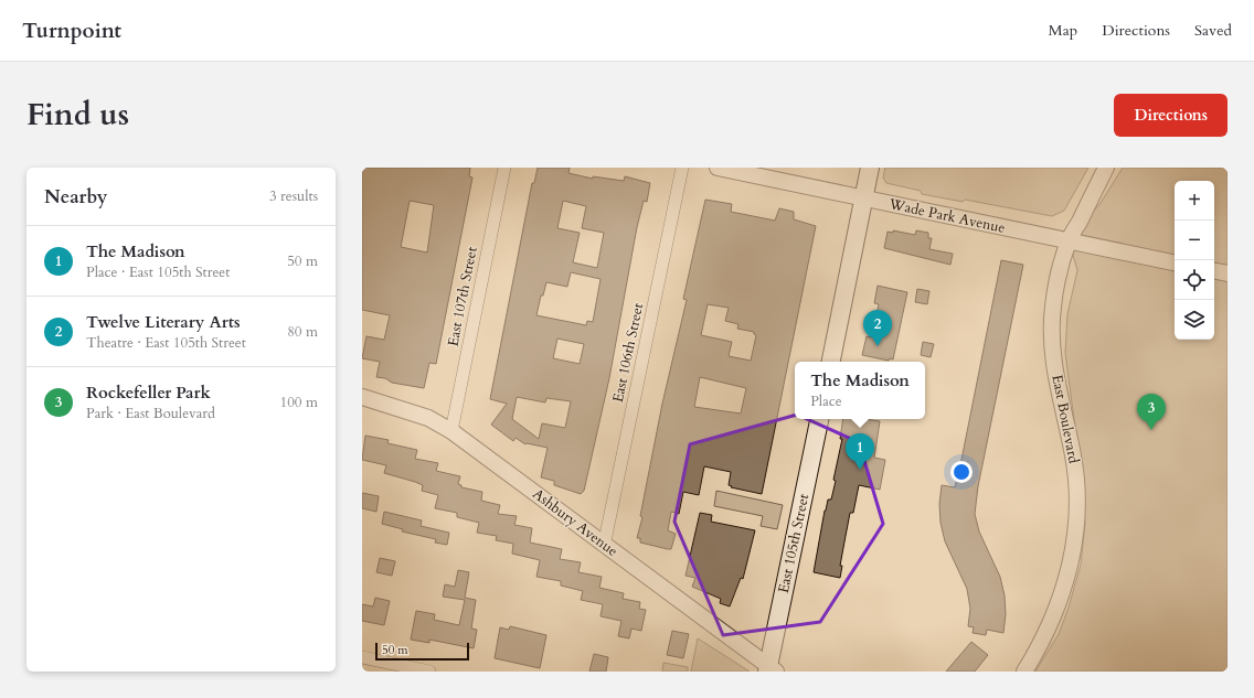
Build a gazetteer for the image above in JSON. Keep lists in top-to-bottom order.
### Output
{
  "streets": {
    "main road": ["East 105th Street"],
    "street": [
      "Wade Park Avenue",
      "East 107th Street",
      "East 106th Street",
      "East Boulevard",
      "Ashbury Avenue"
    ]
  },
  "crossings": [
    ["Wade Park Avenue", "East Boulevard"],
    ["East 107th Street", "Ashbury Avenue"],
    ["East 106th Street", "Ashbury Avenue"],
    ["Ashbury Avenue", "East 105th Street"]
  ],
  "scale_bar": "50 m",
  "page": {
    "header": "Turnpoint",
    "nav": ["Map", "Directions", "Saved"],
    "title": "Find us",
    "buttons": "Directions",
    "heading": ["Nearby", "3 results"],
    "map_buttons": ["+", "−"],
    "list": [
      {
        "mark": "1",
        "name": "The Madison",
        "note": "Place · East 105th Street",
        "value": "50 m"
      },
      {
        "mark": "2",
        "name": "Twelve Literary Arts",
        "note": "Theatre · East 105th Street",
        "value": "80 m"
      },
      {
        "mark": "3",
        "name": "Rockefeller Park",
        "note": "Park · East Boulevard",
        "value": "100 m"
      }
    ],
    "pins": ["2", "3", "1"],
    "popup": ["The Madison", "Place"],
    "scale": "50 m"
  }
}
